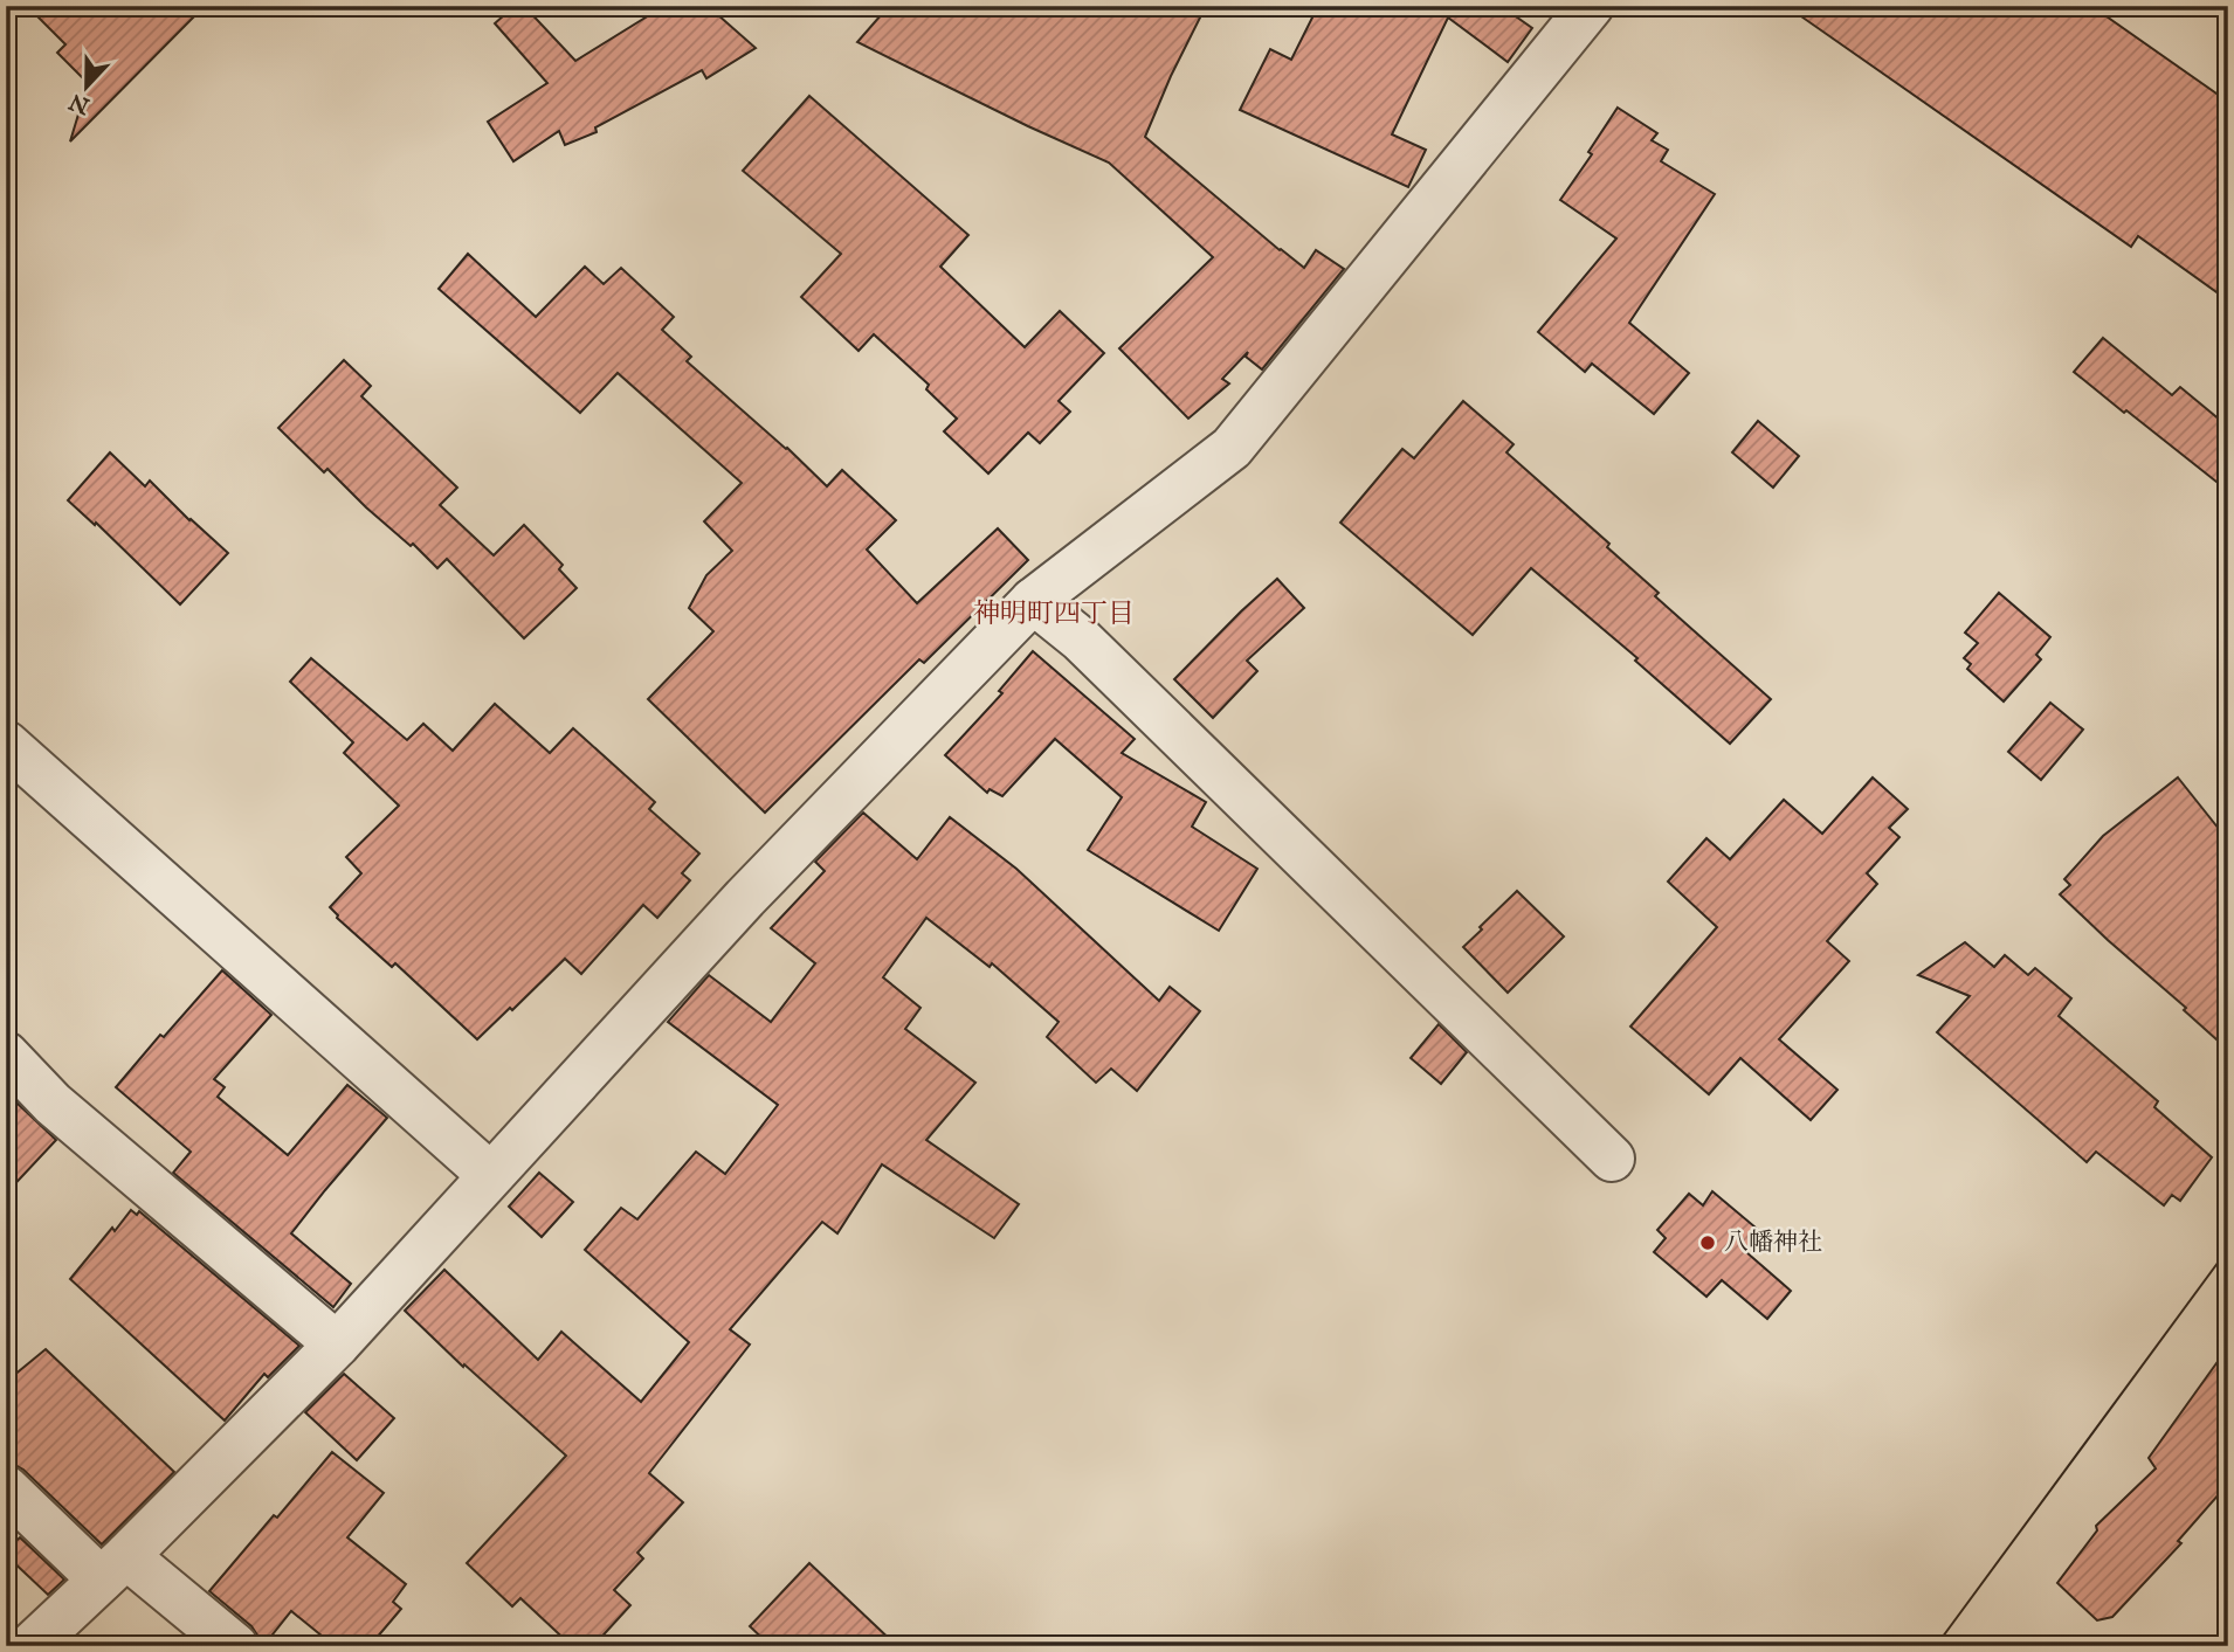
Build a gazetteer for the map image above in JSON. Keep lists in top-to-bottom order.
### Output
{
  "districts": ["神明町四丁目"],
  "places": ["八幡神社"],
  "north": "bottom"
}
